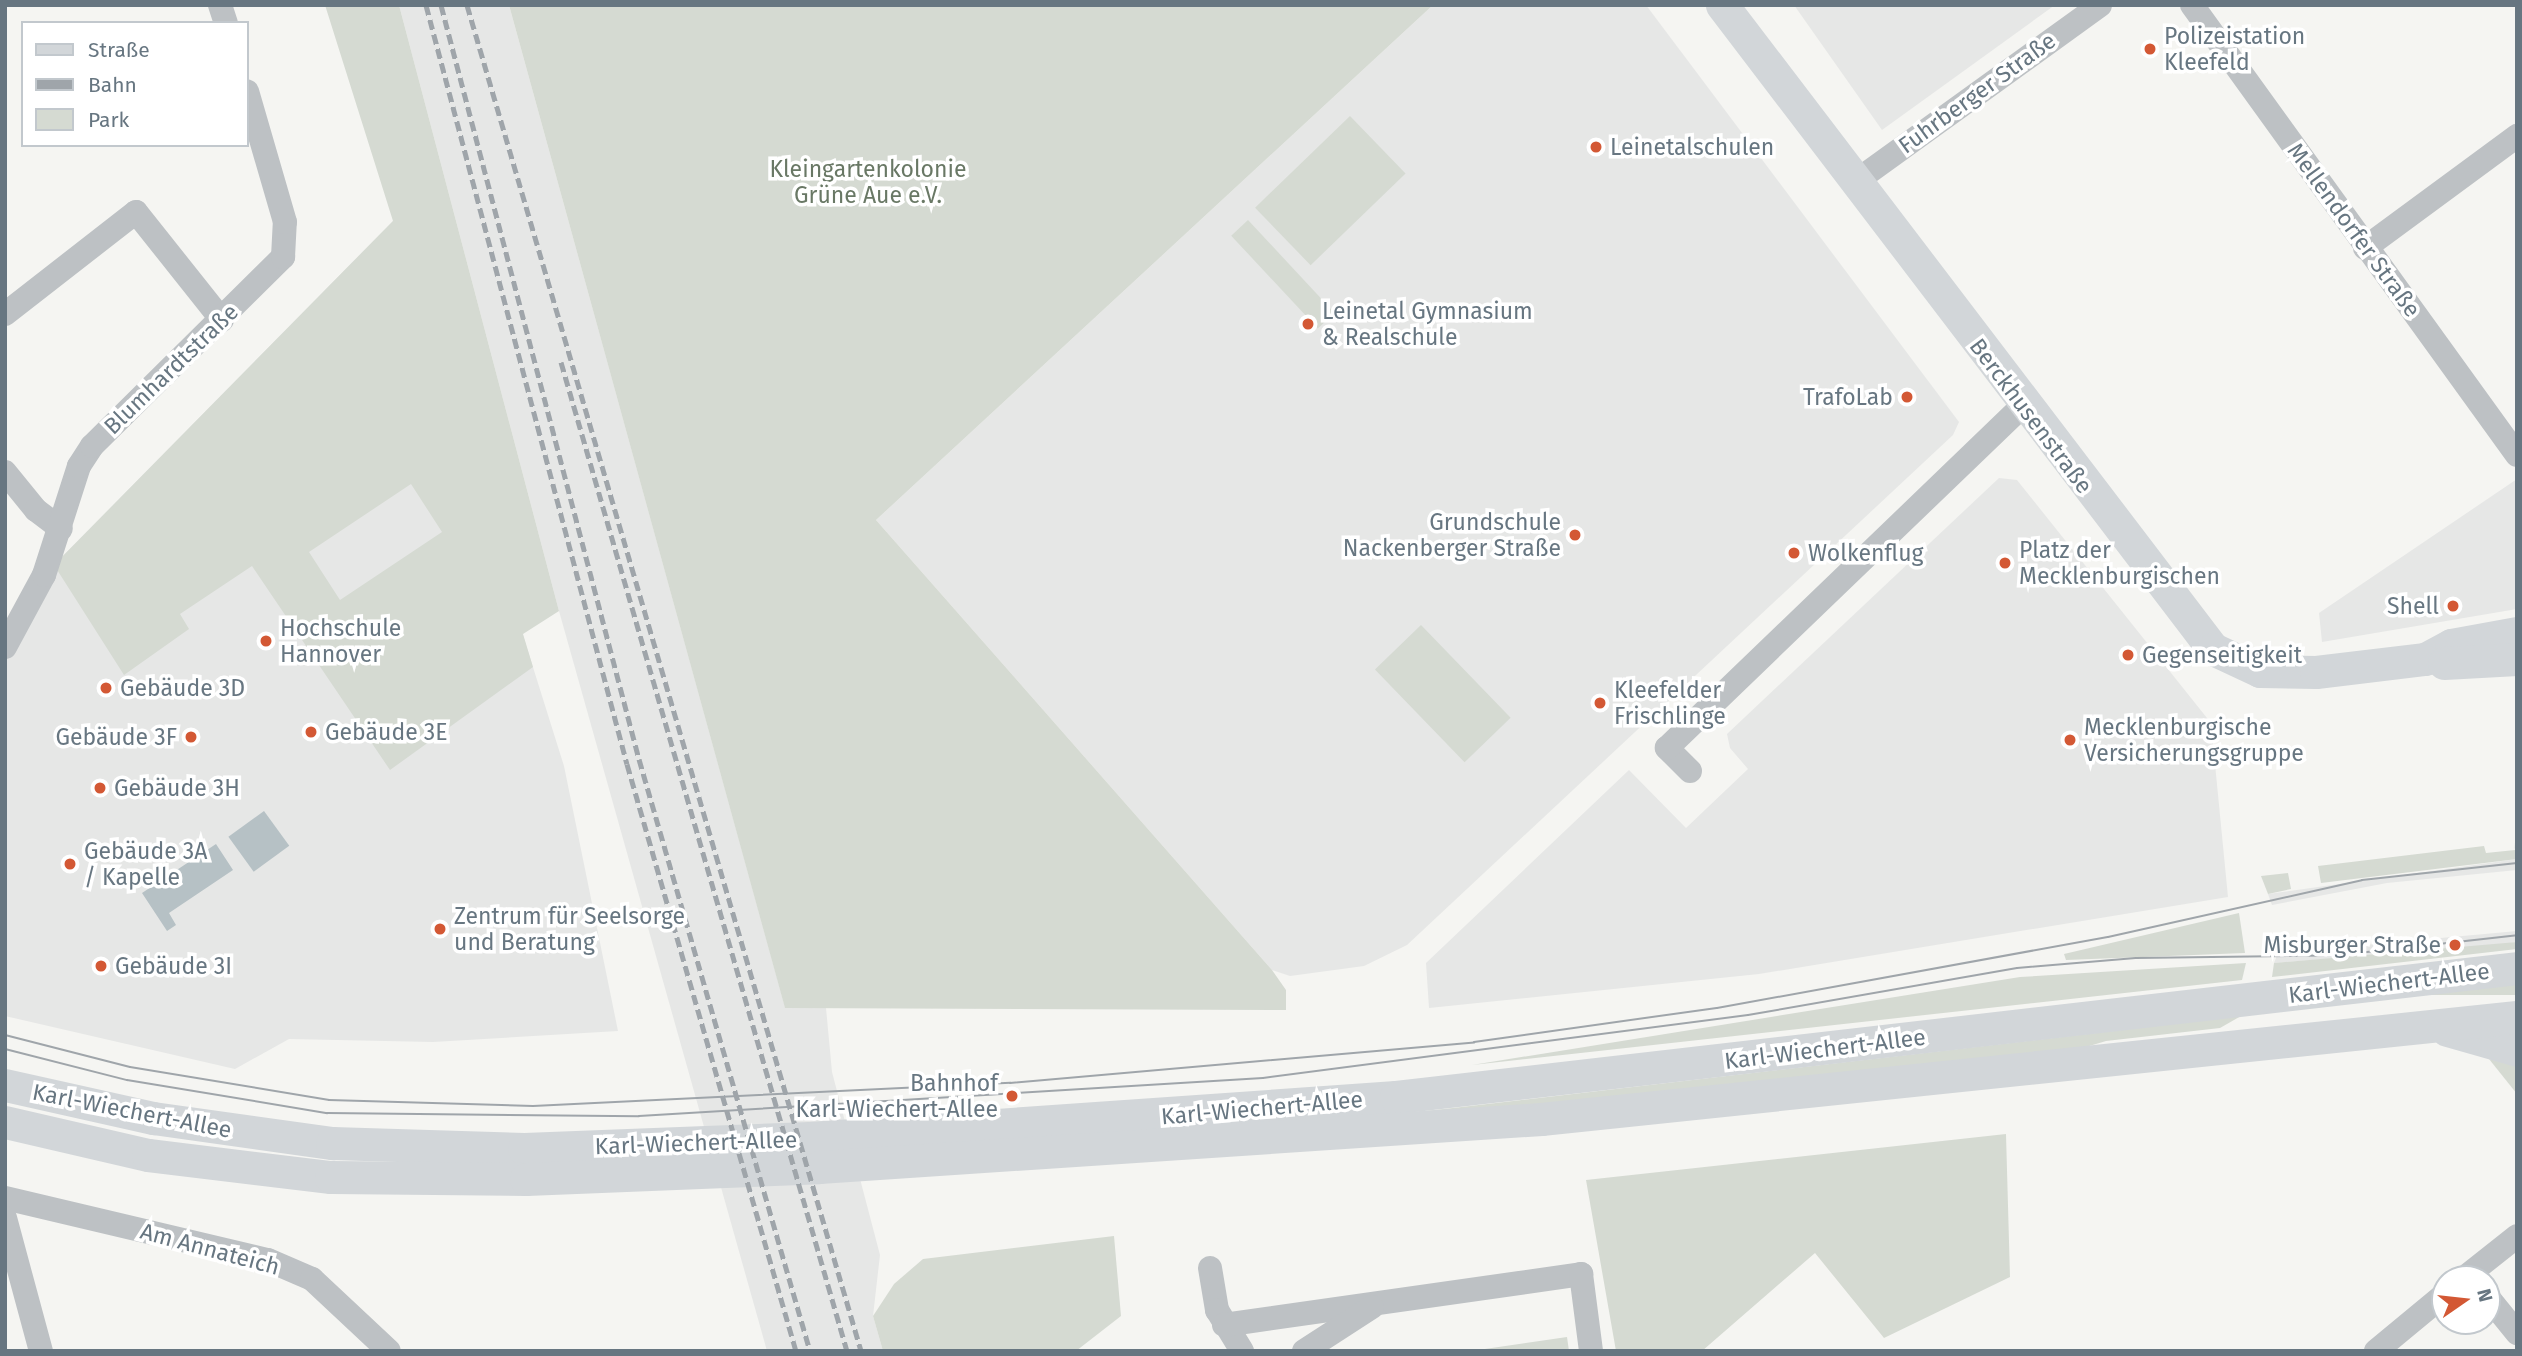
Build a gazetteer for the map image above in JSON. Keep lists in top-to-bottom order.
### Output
{
  "streets": {
    "main road": ["Berckhusenstraße", "Karl-Wiechert-Allee"],
    "street": [
      "Fuhrberger Straße",
      "Mellendorfer Straße",
      "Blumhardtstraße",
      "Am Annateich"
    ]
  },
  "crossings": [
    ["Fuhrberger Straße", "Berckhusenstraße"]
  ],
  "parks": ["Kleingartenkolonie Grüne Aue e.V."],
  "places": [
    "Polizeistation Kleefeld",
    "Leinetalschulen",
    "Leinetal Gymnasium & Realschule",
    "TrafoLab",
    "Grundschule Nackenberger Straße",
    "Wolkenflug",
    "Platz der Mecklenburgischen",
    "Shell",
    "Hochschule Hannover",
    "Gegenseitigkeit",
    "Gebäude 3D",
    "Kleefelder Frischlinge",
    "Gebäude 3E",
    "Gebäude 3F",
    "Mecklenburgische Versicherungsgruppe",
    "Gebäude 3H",
    "Gebäude 3A / Kapelle",
    "Zentrum für Seelsorge und Beratung",
    "Misburger Straße",
    "Gebäude 3I",
    "Bahnhof Karl-Wiechert-Allee"
  ],
  "legend": ["Straße", "Bahn", "Park"],
  "north": "right"
}
